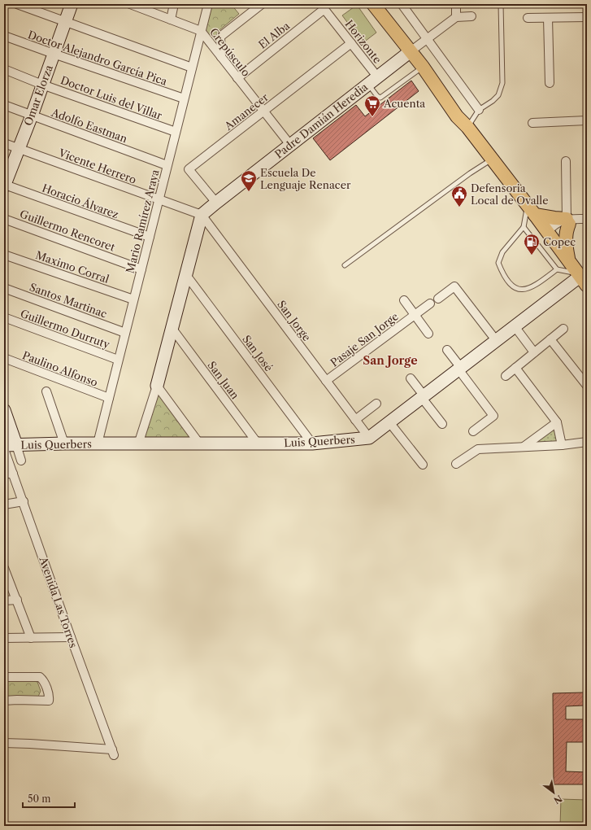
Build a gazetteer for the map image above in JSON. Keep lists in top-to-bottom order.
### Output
{
  "streets": {
    "street": [
      "El Alba",
      "Horizonte",
      "Crepúsculo",
      "Doctor Alejandro García Pica",
      "Omar Elorza",
      "Doctor Luis del Villar",
      "Amanecer",
      "Padre Damián Heredia",
      "Adolfo Eastman",
      "Vicente Herrero",
      "Horacio Álvarez",
      "Mario Ramírez Araya",
      "Guillermo Rencoret",
      "Maximo Corral",
      "Santos Martinac",
      "San Jorge",
      "Guillermo Durruty",
      "Pasaje San Jorge",
      "San José",
      "Paulino Alfonso",
      "San Juan",
      "Luis Querbers",
      "Avenida Las Torres"
    ]
  },
  "crossings": [
    ["El Alba", "Horizonte"],
    ["El Alba", "Crepúsculo"],
    ["Horizonte", "Amanecer"],
    ["Horizonte", "Padre Damián Heredia"],
    ["Crepúsculo", "Amanecer"],
    ["Crepúsculo", "Padre Damián Heredia"],
    ["Crepúsculo", "Mario Ramírez Araya"],
    ["Doctor Alejandro García Pica", "Omar Elorza"],
    ["Doctor Alejandro García Pica", "Mario Ramírez Araya"],
    ["Omar Elorza", "Doctor Luis del Villar"],
    ["Omar Elorza", "Adolfo Eastman"],
    ["Omar Elorza", "Vicente Herrero"],
    ["Omar Elorza", "Horacio Álvarez"],
    ["Doctor Luis del Villar", "Mario Ramírez Araya"],
    ["Amanecer", "Padre Damián Heredia"],
    ["Padre Damián Heredia", "Vicente Herrero"],
    ["Padre Damián Heredia", "San Jorge"],
    ["Adolfo Eastman", "Mario Ramírez Araya"],
    ["Vicente Herrero", "Mario Ramírez Araya"],
    ["Vicente Herrero", "San Jorge"],
    ["Horacio Álvarez", "Mario Ramírez Araya"],
    ["Mario Ramírez Araya", "Guillermo Rencoret"],
    ["Mario Ramírez Araya", "Maximo Corral"],
    ["Mario Ramírez Araya", "Santos Martinac"],
    ["Mario Ramírez Araya", "Guillermo Durruty"],
    ["Mario Ramírez Araya", "Paulino Alfonso"],
    ["Mario Ramírez Araya", "Luis Querbers"],
    ["San Jorge", "Pasaje San Jorge"],
    ["San Jorge", "Luis Querbers"],
    ["San José", "Luis Querbers"],
    ["San Juan", "Luis Querbers"]
  ],
  "districts": ["San Jorge"],
  "places": {
    "supermarket": ["Acuenta"],
    "school or university": ["Escuela De Lenguaje Renacer"],
    "public building": ["Defensoria Local de Ovalle"],
    "fuel station": ["Copec"]
  },
  "scale_bar": "50 m",
  "north": "bottom right"
}
